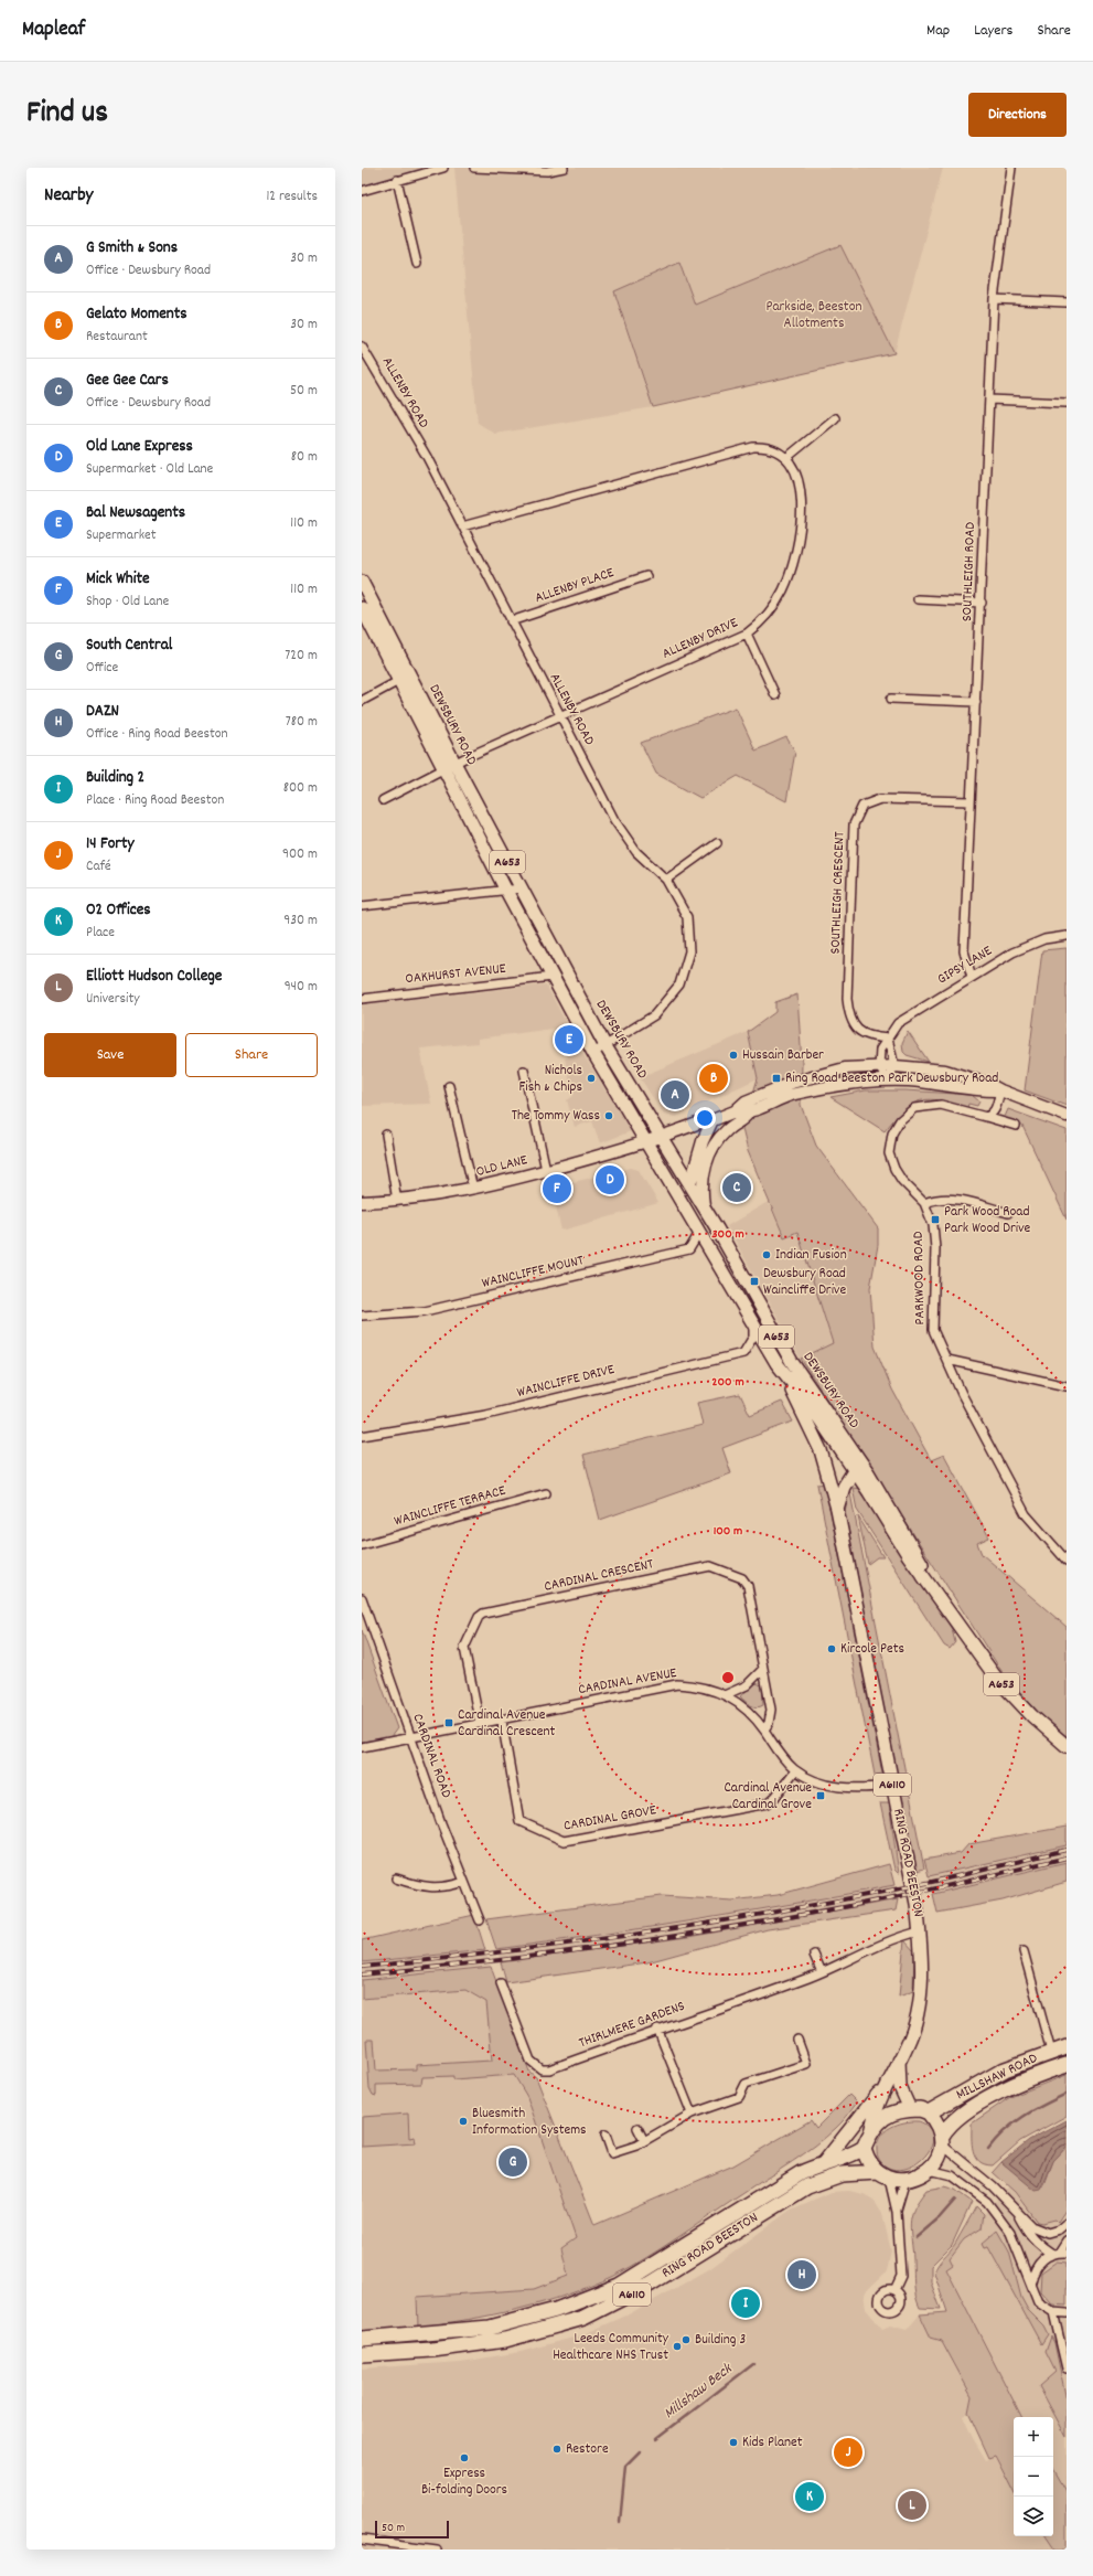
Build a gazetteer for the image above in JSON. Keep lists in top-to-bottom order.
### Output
{
  "streets": {
    "highway": ["A6110", "RING ROAD BEESTON", "MILLSHAW ROAD"],
    "main road": ["DEWSBURY ROAD", "A653"],
    "street": [
      "ALLENBY ROAD",
      "SOUTHLEIGH ROAD",
      "ALLENBY PLACE",
      "ALLENBY DRIVE",
      "SOUTHLEIGH CRESCENT",
      "GIPSY LANE",
      "OAKHURST AVENUE",
      "OLD LANE",
      "WAINCLIFFE MOUNT",
      "PARKWOOD ROAD",
      "WAINCLIFFE DRIVE",
      "WAINCLIFFE TERRACE",
      "CARDINAL CRESCENT",
      "CARDINAL AVENUE",
      "CARDINAL ROAD",
      "CARDINAL GROVE",
      "THIRLMERE GARDENS"
    ]
  },
  "crossings": [
    ["ALLENBY ROAD", "ALLENBY PLACE"],
    ["ALLENBY ROAD", "ALLENBY DRIVE"],
    ["ALLENBY ROAD", "DEWSBURY ROAD"],
    ["SOUTHLEIGH ROAD", "SOUTHLEIGH CRESCENT"],
    ["SOUTHLEIGH ROAD", "GIPSY LANE"],
    ["ALLENBY DRIVE", "DEWSBURY ROAD"],
    ["DEWSBURY ROAD", "OAKHURST AVENUE"],
    ["DEWSBURY ROAD", "OLD LANE"],
    ["DEWSBURY ROAD", "WAINCLIFFE MOUNT"],
    ["DEWSBURY ROAD", "WAINCLIFFE DRIVE"],
    ["DEWSBURY ROAD", "RING ROAD BEESTON"],
    ["SOUTHLEIGH CRESCENT", "GIPSY LANE"],
    ["GIPSY LANE", "OLD LANE"],
    ["CARDINAL CRESCENT", "CARDINAL AVENUE"],
    ["CARDINAL AVENUE", "CARDINAL ROAD"],
    ["CARDINAL AVENUE", "CARDINAL GROVE"],
    ["CARDINAL AVENUE", "RING ROAD BEESTON"],
    ["RING ROAD BEESTON", "THIRLMERE GARDENS"],
    ["RING ROAD BEESTON", "MILLSHAW ROAD"]
  ],
  "water": ["Millshaw Beck"],
  "parks": ["Parkside, Beeston Allotments"],
  "places": {
    "other": [
      "Hussain Barber",
      "Nichols Fish & Chips",
      "The Tommy Wass",
      "Indian Fusion",
      "Kircole Pets",
      "Bluesmith Information Systems",
      "Building 3",
      "Leeds Community Healthcare NHS Trust",
      "Kids Planet",
      "Restore",
      "Express Bi-folding Doors"
    ],
    "transit": [
      "Ring Road Beeston Park Dewsbury Road",
      "Park Wood Road Park Wood Drive",
      "Dewsbury Road Waincliffe Drive",
      "Cardinal Avenue Cardinal Crescent",
      "Cardinal Avenue Cardinal Grove"
    ]
  },
  "scale_bar": "50 m",
  "page": {
    "header": "Mapleaf",
    "nav": ["Map", "Layers", "Share"],
    "title": "Find us",
    "buttons": [
      "Directions",
      ["Save", "Share"]
    ],
    "heading": ["Nearby", "12 results"],
    "list": [
      {
        "mark": "A",
        "name": "G Smith & Sons",
        "note": "Office · Dewsbury Road",
        "value": "30 m"
      },
      {
        "mark": "B",
        "name": "Gelato Moments",
        "note": "Restaurant",
        "value": "30 m"
      },
      {
        "mark": "C",
        "name": "Gee Gee Cars",
        "note": "Office · Dewsbury Road",
        "value": "50 m"
      },
      {
        "mark": "D",
        "name": "Old Lane Express",
        "note": "Supermarket · Old Lane",
        "value": "80 m"
      },
      {
        "mark": "E",
        "name": "Bal Newsagents",
        "note": "Supermarket",
        "value": "110 m"
      },
      {
        "mark": "F",
        "name": "Mick White",
        "note": "Shop · Old Lane",
        "value": "110 m"
      },
      {
        "mark": "G",
        "name": "South Central",
        "note": "Office",
        "value": "720 m"
      },
      {
        "mark": "H",
        "name": "DAZN",
        "note": "Office · Ring Road Beeston",
        "value": "780 m"
      },
      {
        "mark": "I",
        "name": "Building 2",
        "note": "Place · Ring Road Beeston",
        "value": "800 m"
      },
      {
        "mark": "J",
        "name": "14 Forty",
        "note": "Café",
        "value": "900 m"
      },
      {
        "mark": "K",
        "name": "O2 Offices",
        "note": "Place",
        "value": "930 m"
      },
      {
        "mark": "L",
        "name": "Elliott Hudson College",
        "note": "University",
        "value": "940 m"
      }
    ],
    "pins": [
      "E",
      "B",
      "A",
      "D",
      "C",
      "F",
      "G",
      "H",
      "I",
      "J",
      "K",
      "L"
    ],
    "map_buttons": ["+", "−"],
    "scale": "50 m"
  },
  "rings": ["300 m", "200 m", "100 m"]
}
